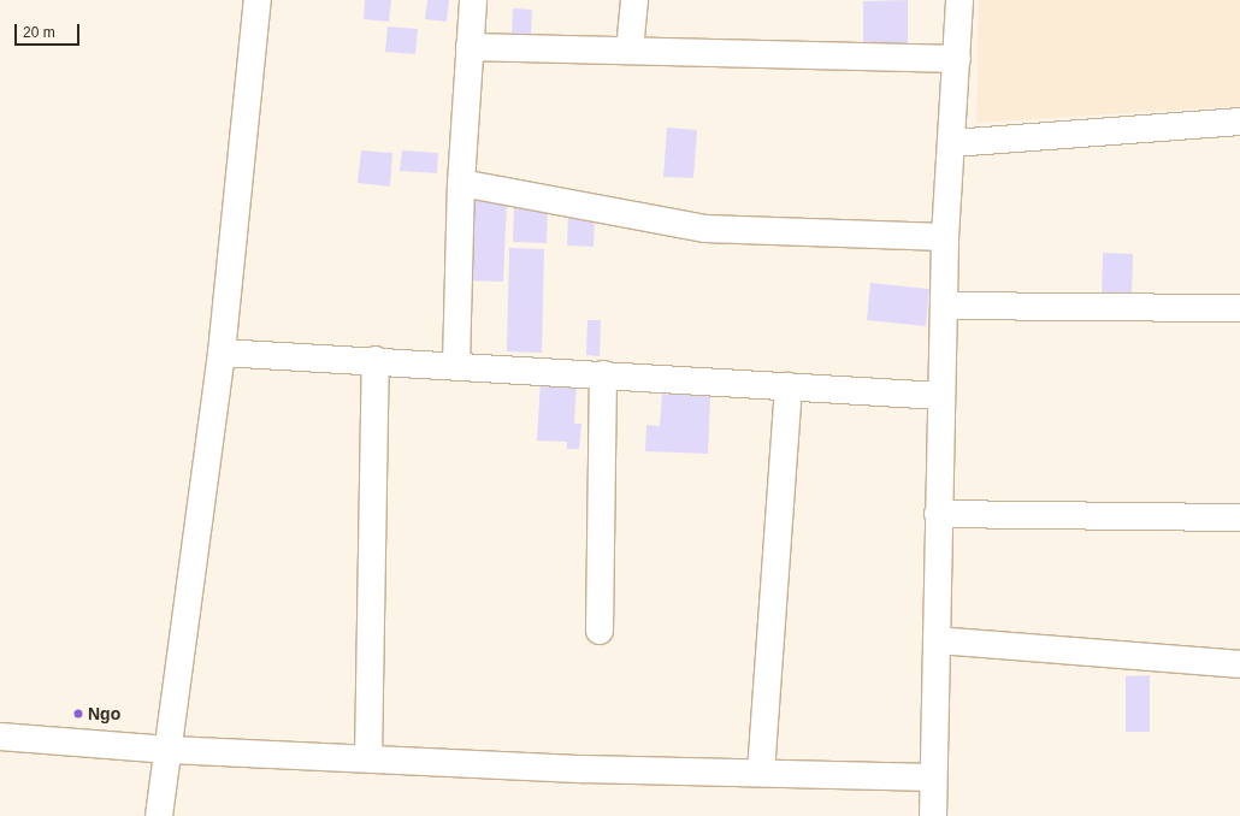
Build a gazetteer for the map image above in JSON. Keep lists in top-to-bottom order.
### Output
{
  "places": ["Ngo"],
  "scale_bar": "20 m"
}
